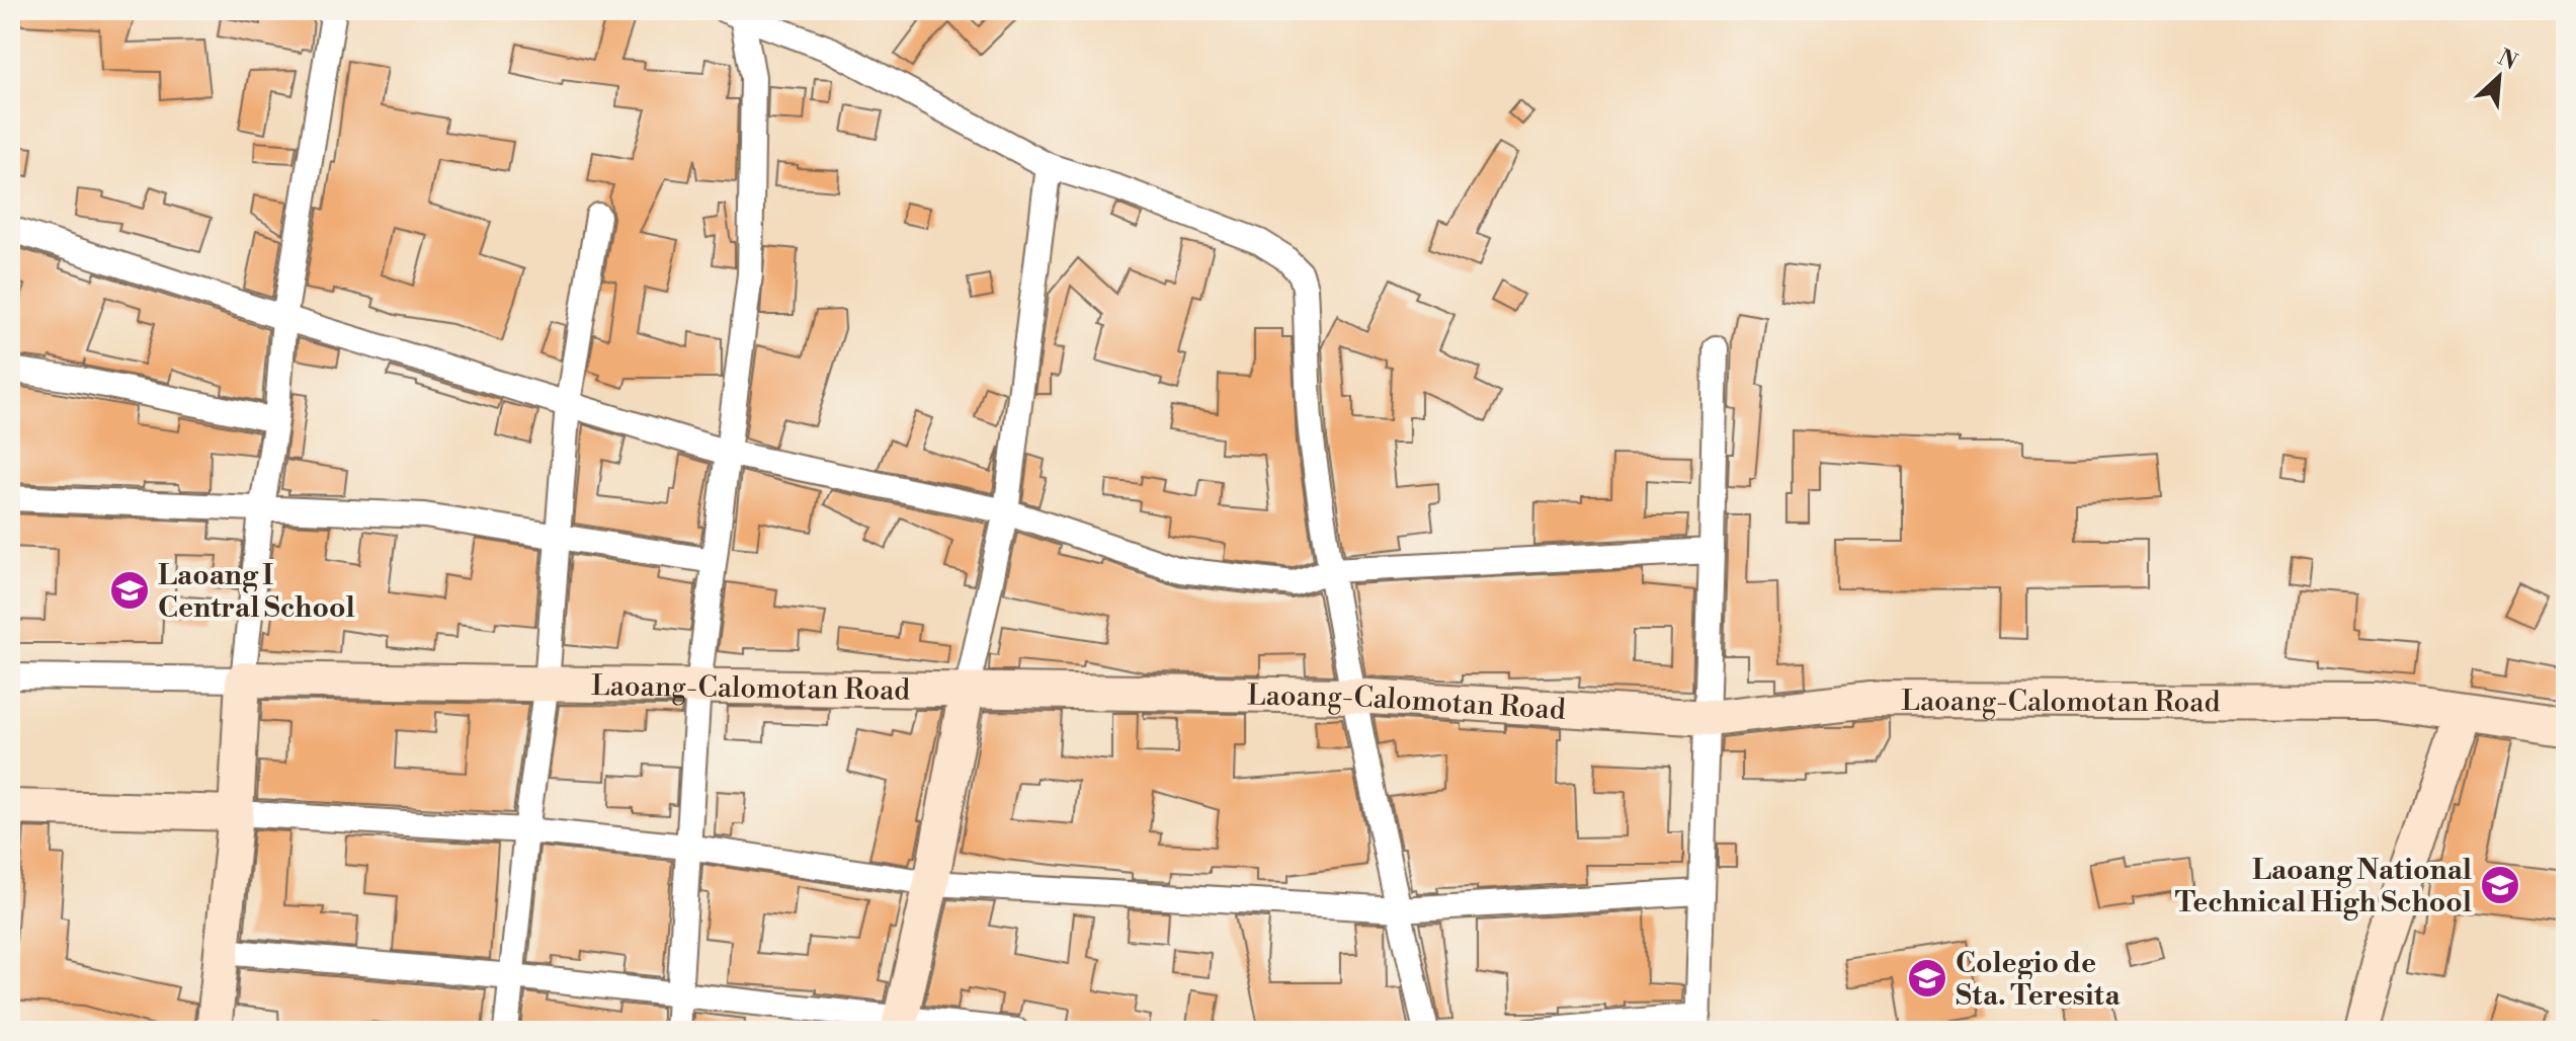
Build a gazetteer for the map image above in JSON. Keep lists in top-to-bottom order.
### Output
{
  "streets": {
    "main road": ["Laoang-Calomotan Road"]
  },
  "places": {
    "school or university": ["Laoang I Central School", "Laoang National Technical High School", "Colegio de Sta. Teresita"]
  },
  "north": "top right"
}
